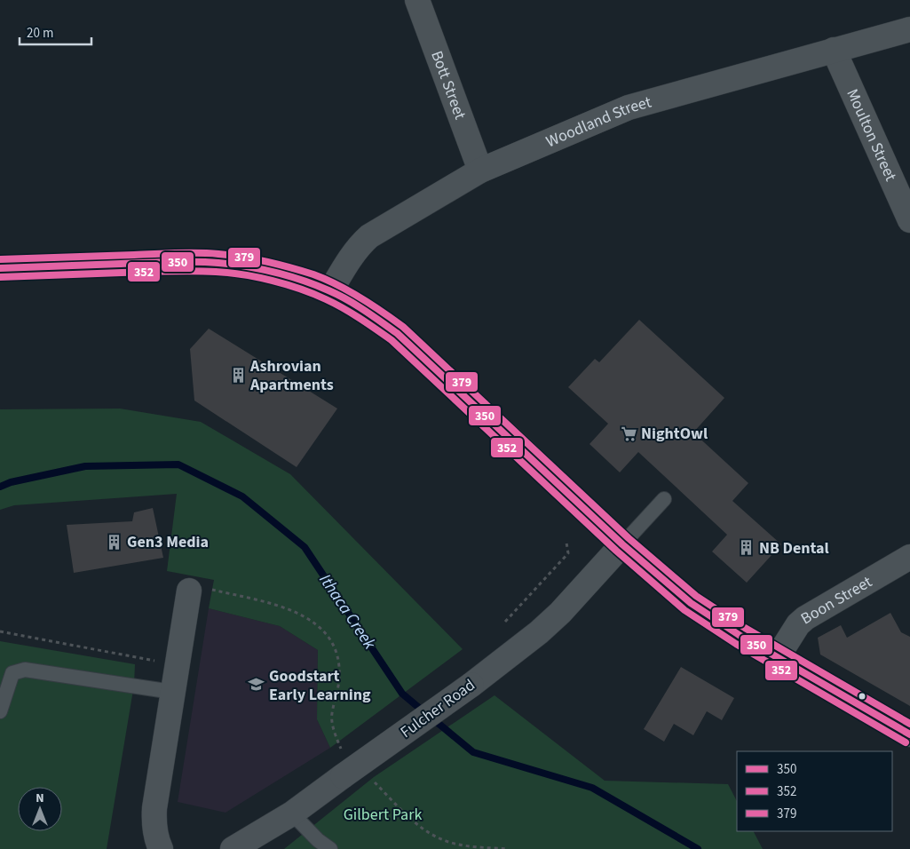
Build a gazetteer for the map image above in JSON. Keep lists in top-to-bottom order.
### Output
{
  "streets": {
    "street": [
      "Bott Street",
      "Woodland Street",
      "Moulton Street",
      "Boon Street",
      "Fulcher Road"
    ]
  },
  "crossings": [
    ["Bott Street", "Woodland Street"],
    ["Woodland Street", "Moulton Street"]
  ],
  "water": ["Ithaca Creek"],
  "parks": ["Gilbert Park"],
  "places": {
    "building": ["Ashrovian Apartments", "Gen3 Media", "NB Dental"],
    "supermarket": ["NightOwl"],
    "school or university": ["Goodstart Early Learning"]
  },
  "lines": ["transit line 379", "transit line 350", "transit line 352"],
  "legend": ["350", "352", "379"],
  "scale_bar": "20 m",
  "north": "top"
}
